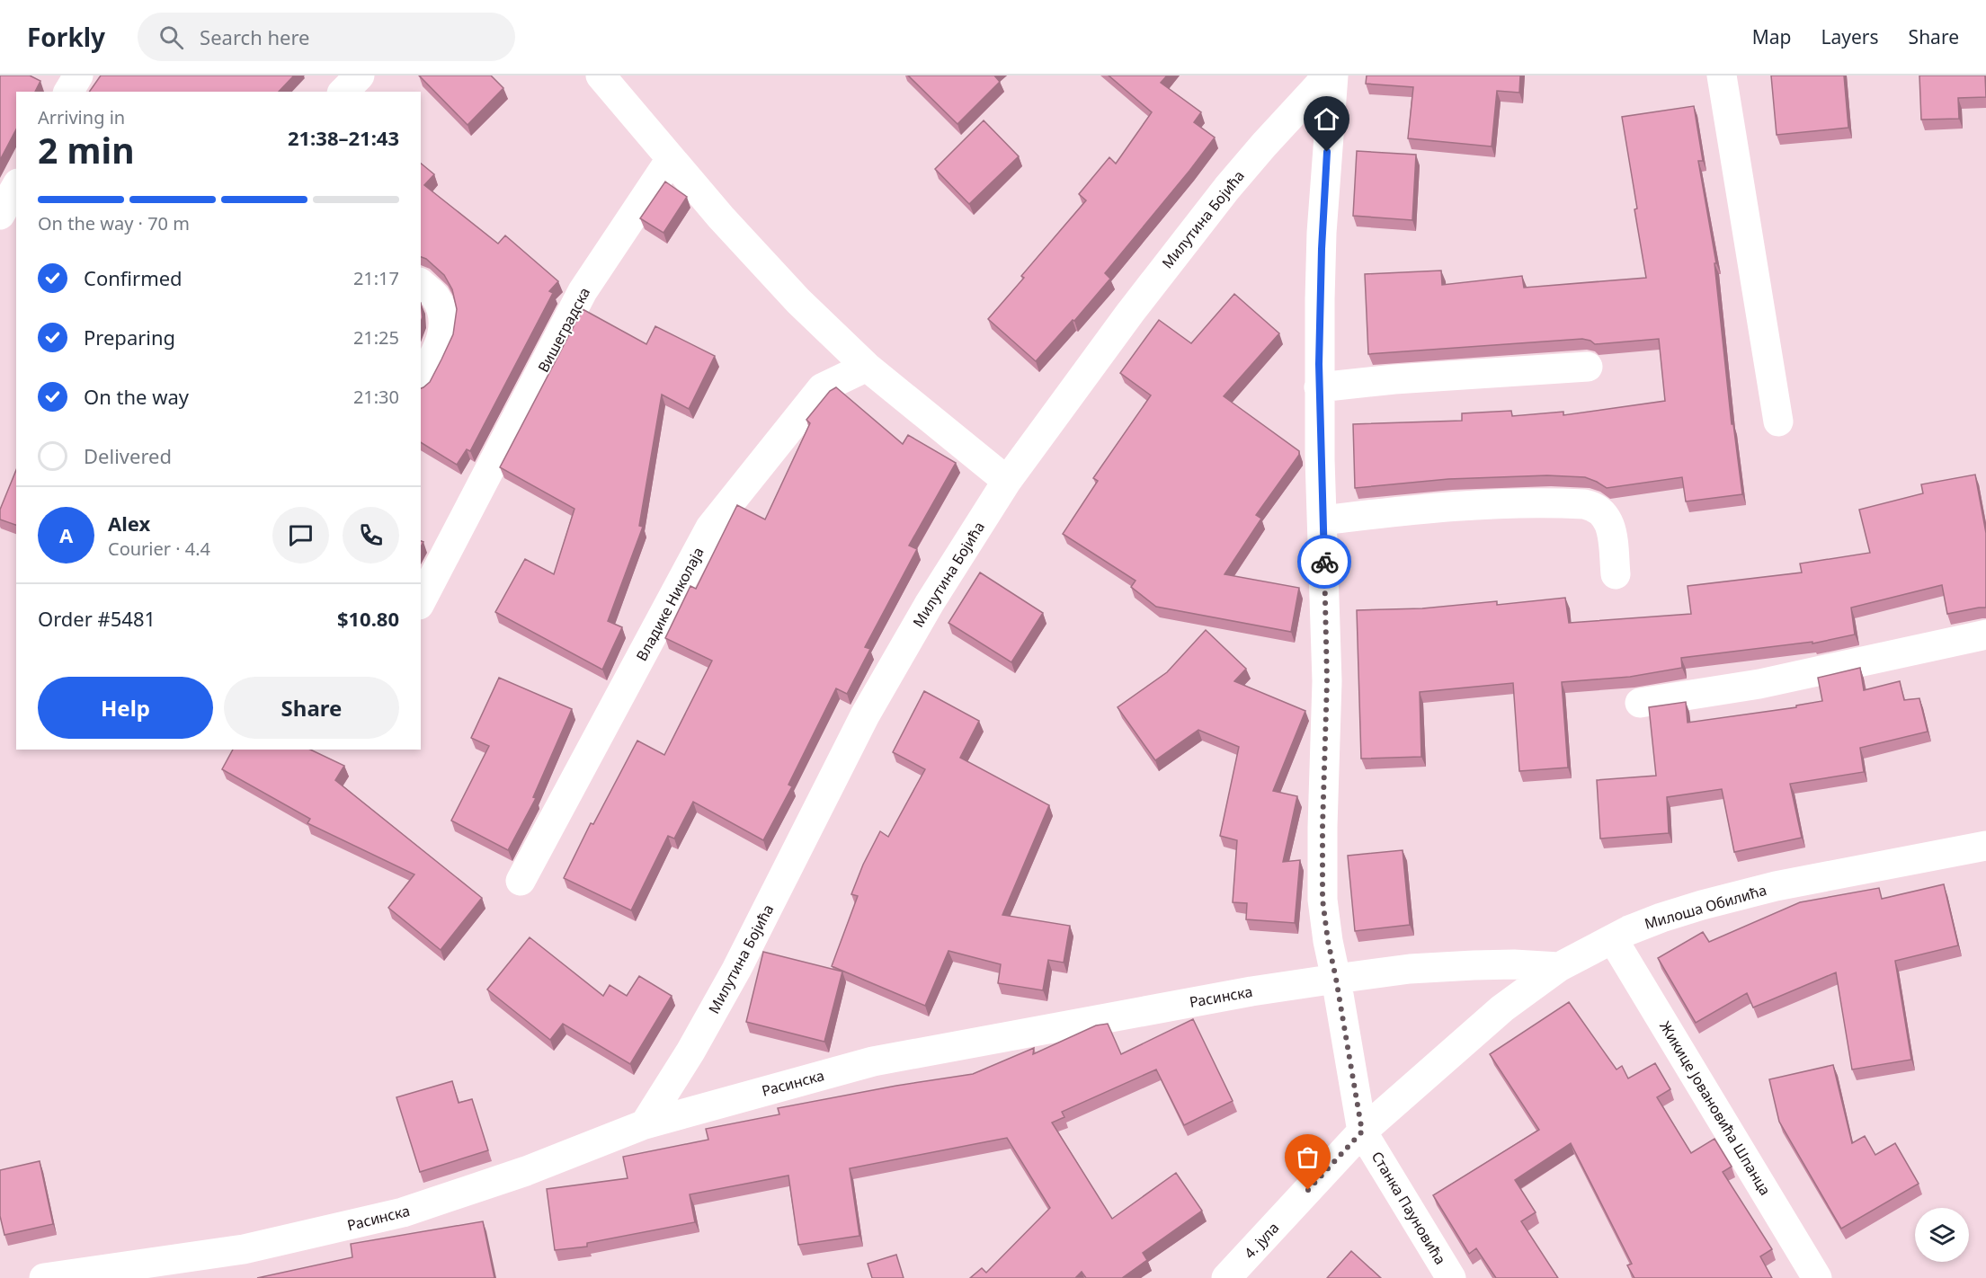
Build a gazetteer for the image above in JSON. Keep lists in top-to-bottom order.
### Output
{
  "streets": {
    "street": [
      "Милутина Бојића",
      "Вишеградска",
      "Владике Николаја",
      "Милоша Обилића",
      "Расинска",
      "Жикице Јовановића Шпанца",
      "Станка Пауновића",
      "4. јула"
    ]
  },
  "crossings": [
    ["Милутина Бојића", "Расинска"],
    ["Милоша Обилића", "Расинска"],
    ["Милоша Обилића", "Жикице Јовановића Шпанца"],
    ["Милоша Обилића", "Станка Пауновића"],
    ["Милоша Обилића", "4. јула"],
    ["Расинска", "Станка Пауновића"],
    ["Станка Пауновића", "4. јула"]
  ],
  "page": {
    "header": "Forkly",
    "search": "Search here",
    "nav": ["Map", "Layers", "Share"],
    "heading": ["2 min", "Arriving in", "21:38–21:43"],
    "panel": [
      "Alex",
      "Courier · 4.4",
      "Order #5481",
      "$10.80"
    ],
    "bar": "On the way · 70 m",
    "list": [
      ["Confirmed", "21:17"],
      ["Preparing", "21:25"],
      ["On the way", "21:30"],
      "Delivered"
    ],
    "round": "A",
    "buttons": ["Help", "Share"]
  }
}
